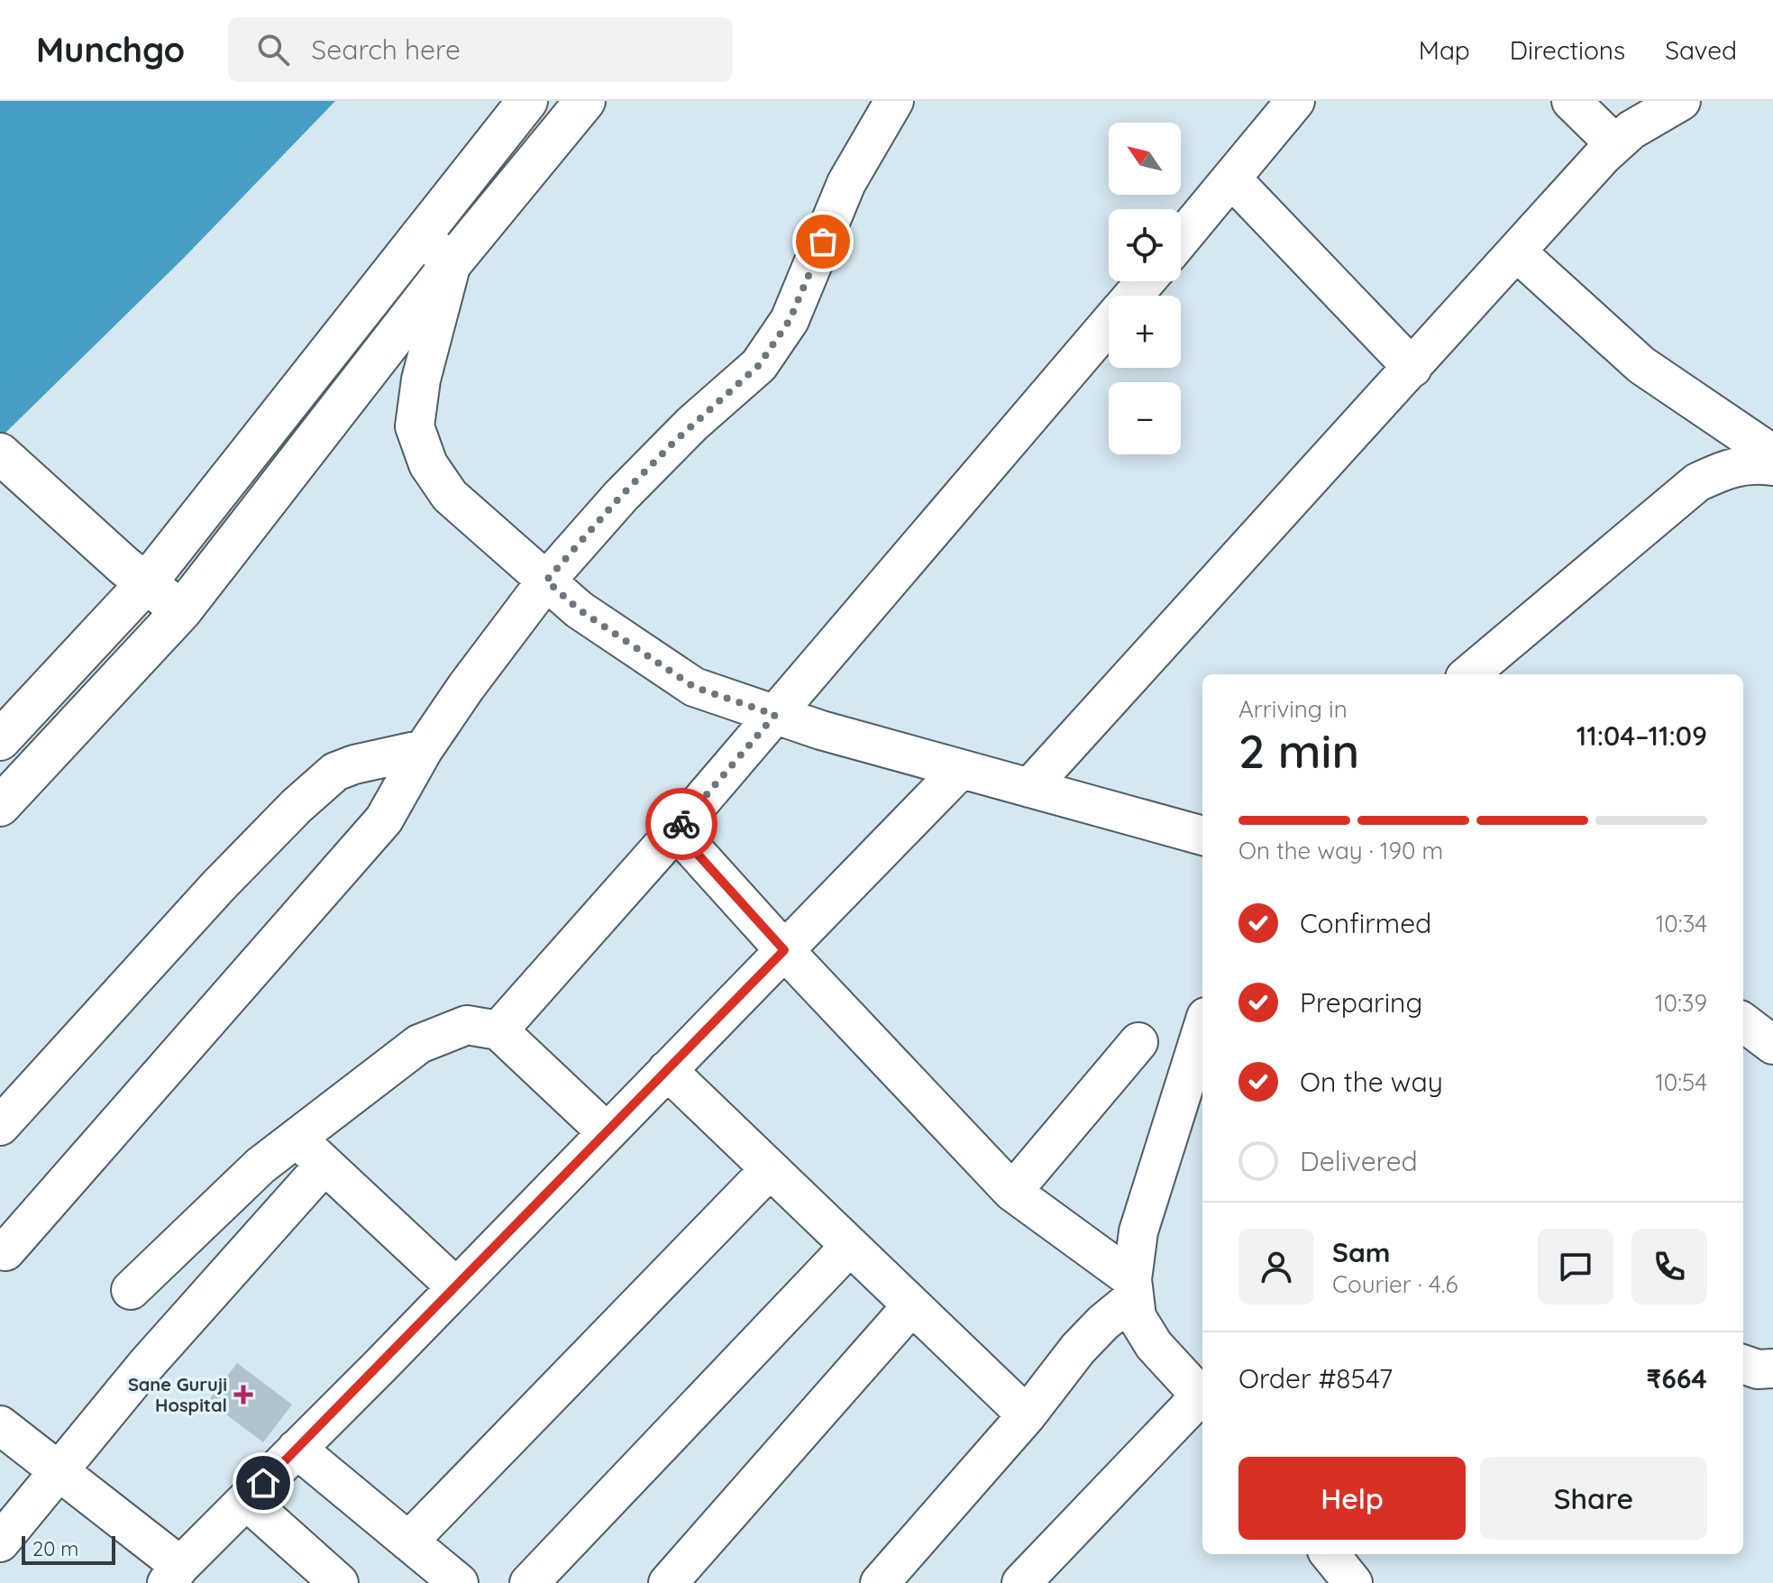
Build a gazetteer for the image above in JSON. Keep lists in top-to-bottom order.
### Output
{
  "places": {
    "health": ["Sane Guruji Hospital"]
  },
  "scale_bar": "20 m",
  "north": "top left",
  "page": {
    "header": "Munchgo",
    "search": "Search here",
    "nav": ["Map", "Directions", "Saved"],
    "map_buttons": ["+", "−"],
    "heading": ["2 min", "Arriving in", "11:04–11:09"],
    "panel": [
      "Sam",
      "Courier · 4.6",
      "Order #8547",
      "₹664"
    ],
    "bar": "On the way · 190 m",
    "list": [
      ["Confirmed", "10:34"],
      ["Preparing", "10:39"],
      ["On the way", "10:54"],
      "Delivered"
    ],
    "buttons": ["Help", "Share"],
    "scale": "20 m"
  }
}
